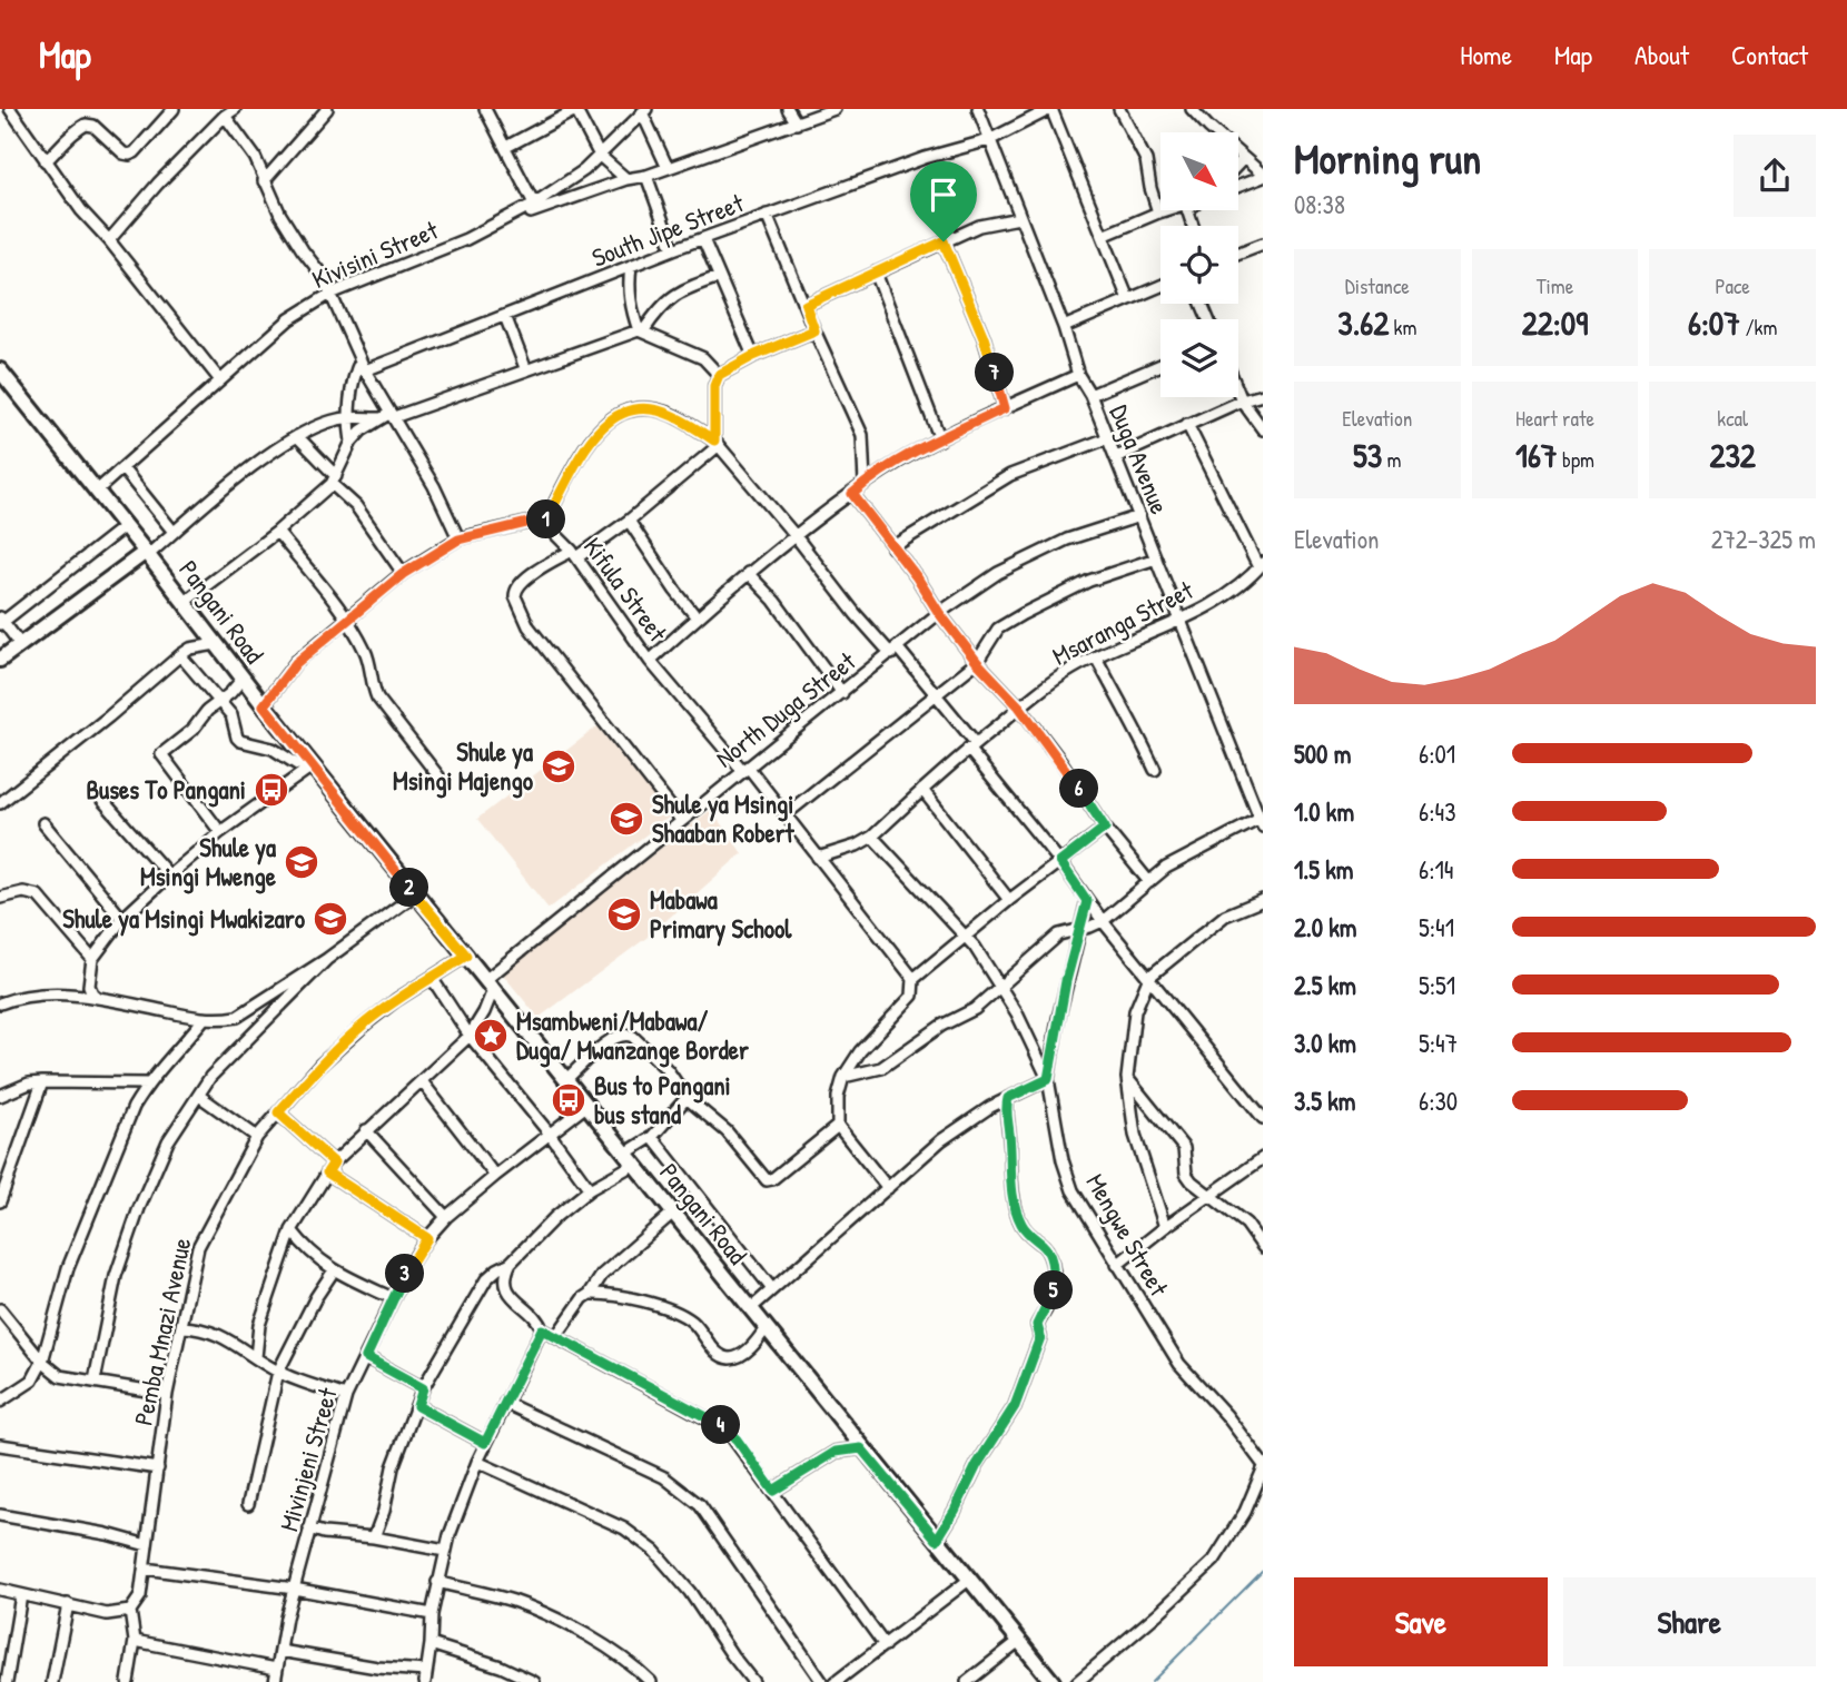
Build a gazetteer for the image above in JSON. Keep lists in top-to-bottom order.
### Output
{
  "streets": {
    "main road": ["Pangani Road"],
    "street": [
      "South Jipe Street",
      "Kivisini Street",
      "Duga Avenue",
      "Kifula Street",
      "Msaranga Street",
      "North Duga Street",
      "Mengwe Street",
      "Pemba Mnazi Avenue",
      "Mivinjeni Street"
    ]
  },
  "crossings": [
    ["South Jipe Street", "Duga Avenue"],
    ["Kivisini Street", "Pangani Road"],
    ["Duga Avenue", "Msaranga Street"],
    ["Duga Avenue", "North Duga Street"],
    ["Kifula Street", "Msaranga Street"],
    ["Kifula Street", "North Duga Street"],
    ["Pangani Road", "North Duga Street"],
    ["Pangani Road", "Pemba Mnazi Avenue"],
    ["Pangani Road", "Mivinjeni Street"]
  ],
  "places": {
    "school or university": [
      "Shule ya Msingi Majengo",
      "Shule ya Msingi Shaaban Robert",
      "Shule ya Msingi Mwenge",
      "Mabawa Primary School",
      "Shule ya Msingi Mwakizaro"
    ],
    "bus stop": ["Buses To Pangani", "Bus to Pangani bus stand"],
    "place": ["Msambweni/Mabawa/ Duga/ Mwanzange Border"]
  },
  "north": "bottom right",
  "page": {
    "header": "Map",
    "nav": [
      "Home",
      "Map",
      "About",
      "Contact"
    ],
    "heading": ["Morning run", "08:38"],
    "stats": [
      ["Distance", "3.62 km"],
      ["Time", "22:09"],
      ["Pace", "6:07 /km"],
      ["Elevation", "53 m"],
      ["Heart rate", "167 bpm"],
      ["kcal", "232"]
    ],
    "pins": [
      "7",
      "1",
      "6",
      "2",
      "3",
      "5",
      "4"
    ],
    "chart": ["Elevation", "272–325 m"],
    "list": [
      {
        "name": "500 m",
        "note": "6:01"
      },
      {
        "name": "1.0 km",
        "note": "6:43"
      },
      {
        "name": "1.5 km",
        "note": "6:14"
      },
      {
        "name": "2.0 km",
        "note": "5:41"
      },
      {
        "name": "2.5 km",
        "note": "5:51"
      },
      {
        "name": "3.0 km",
        "note": "5:47"
      },
      {
        "name": "3.5 km",
        "note": "6:30"
      }
    ],
    "buttons": ["Save", "Share"]
  }
}
